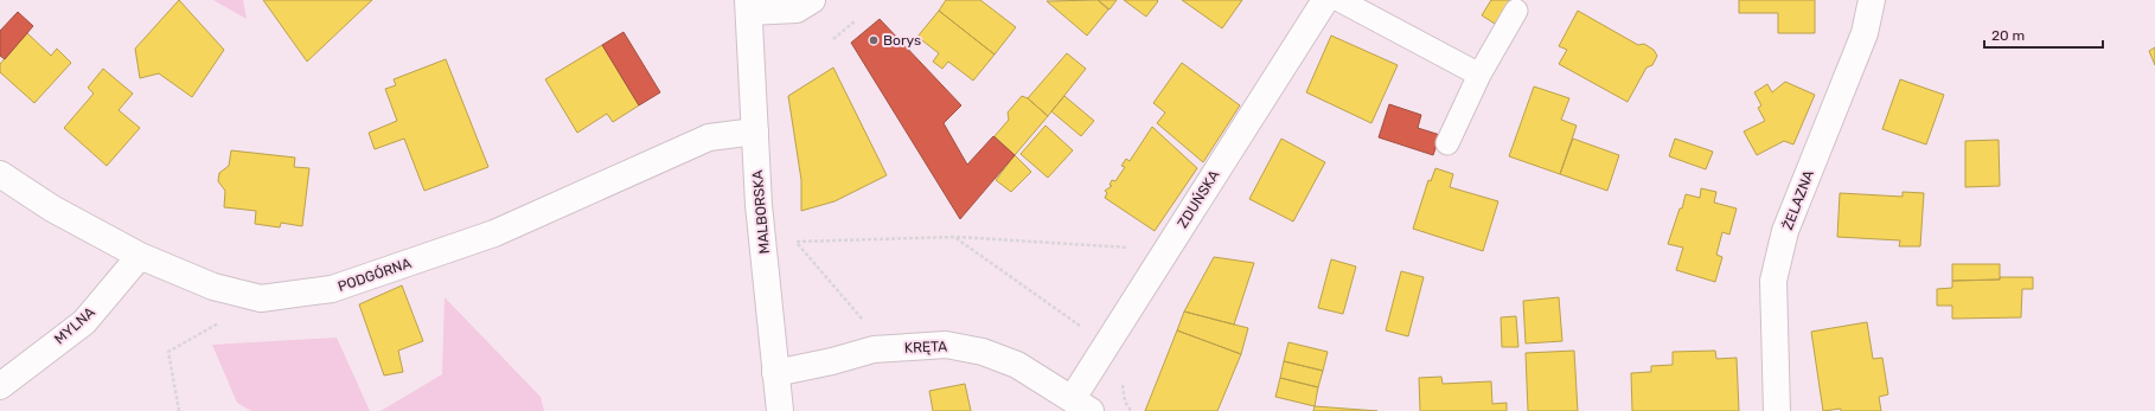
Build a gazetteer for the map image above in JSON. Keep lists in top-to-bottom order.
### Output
{
  "streets": {
    "street": [
      "ZDUŃSKA",
      "ŻELAZNA",
      "MALBORSKA",
      "PODGÓRNA",
      "MYLNA",
      "KRĘTA"
    ]
  },
  "crossings": [
    ["ZDUŃSKA", "KRĘTA"],
    ["MALBORSKA", "PODGÓRNA"],
    ["MALBORSKA", "KRĘTA"],
    ["PODGÓRNA", "MYLNA"]
  ],
  "places": ["Borys"],
  "scale_bar": "20 m"
}
